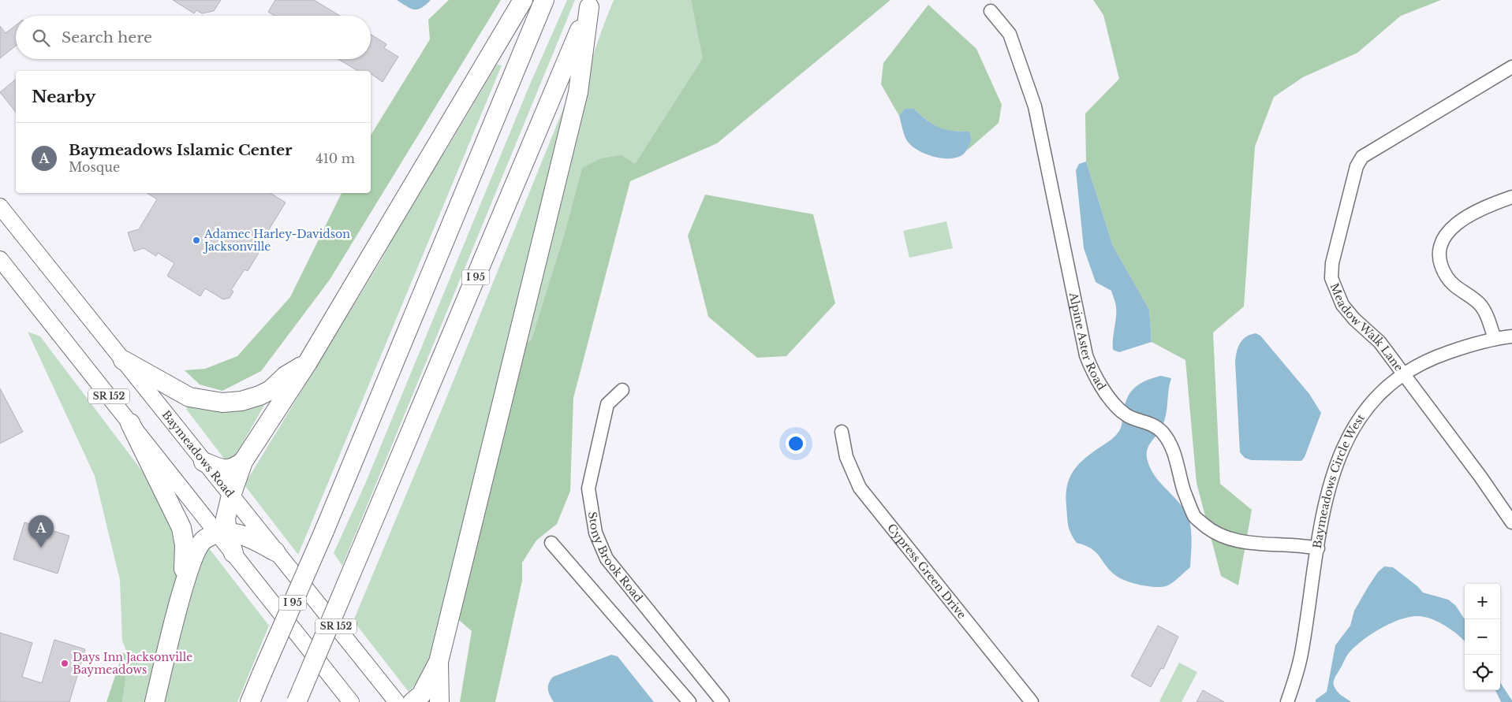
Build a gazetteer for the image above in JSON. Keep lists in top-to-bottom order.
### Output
{
  "streets": {
    "highway": ["I 95"],
    "main road": ["SR 152", "Baymeadows Road"],
    "street": [
      "Meadow Walk Lane",
      "Alpine Aster Road",
      "Baymeadows Circle West",
      "Stony Brook Road",
      "Cypress Green Drive"
    ]
  },
  "crossings": [
    ["Meadow Walk Lane", "Baymeadows Circle West"],
    ["Alpine Aster Road", "Baymeadows Circle West"]
  ],
  "places": ["Adamec Harley-Davidson Jacksonville", "Days Inn Jacksonville Baymeadows"],
  "page": {
    "search": "Search here",
    "heading": "Nearby",
    "list": [
      {
        "mark": "A",
        "name": "Baymeadows Islamic Center",
        "note": "Mosque",
        "value": "410 m"
      }
    ],
    "pins": "A",
    "map_buttons": ["+", "−"]
  }
}
